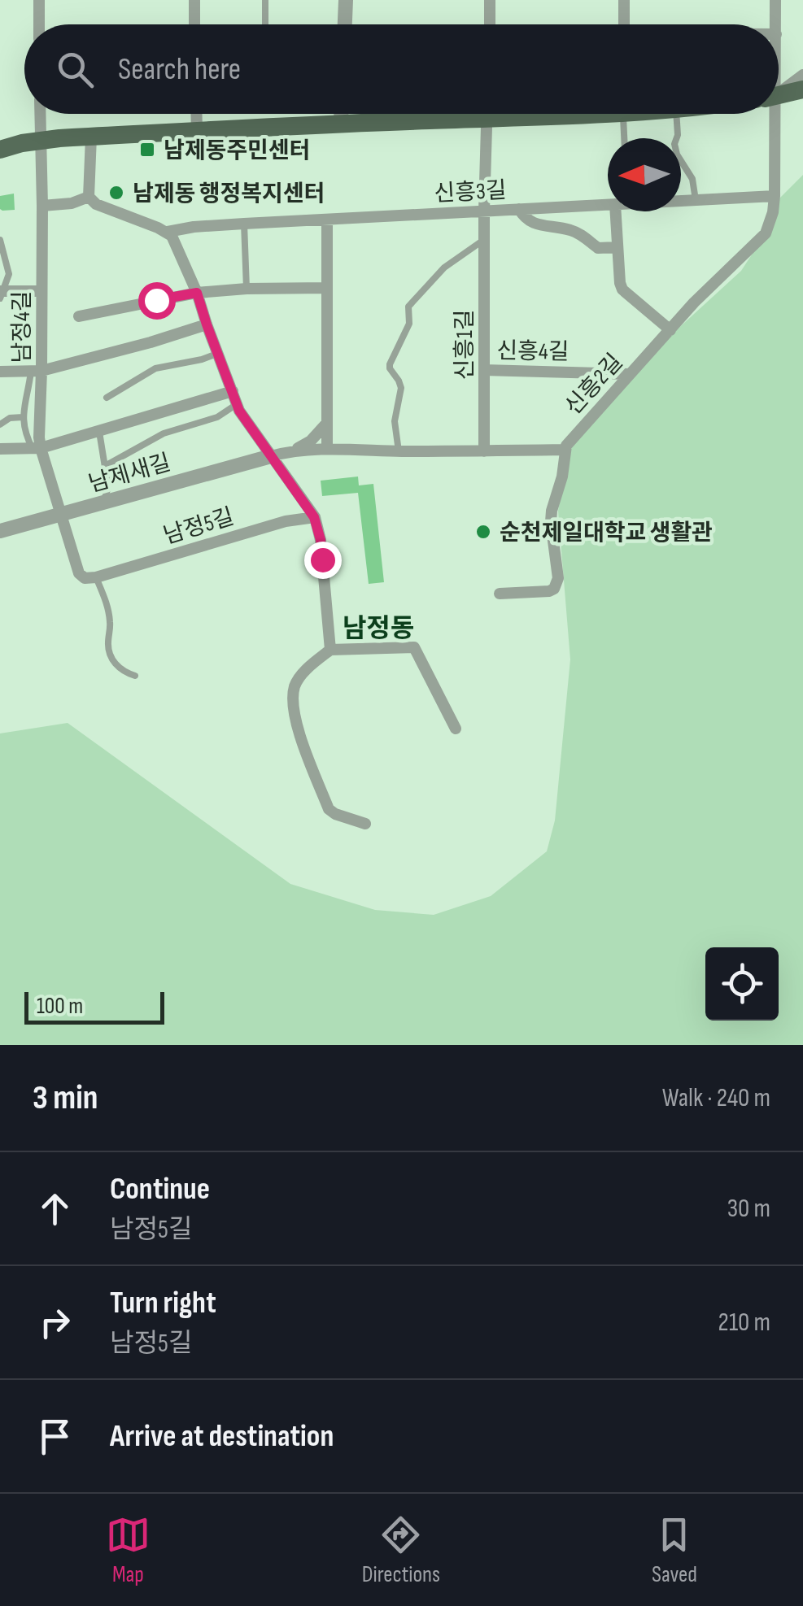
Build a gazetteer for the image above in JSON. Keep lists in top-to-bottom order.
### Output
{
  "streets": {
    "street": [
      "신흥3길",
      "남정4길",
      "신흥1길",
      "신흥4길",
      "신흥2길",
      "남제새길",
      "남정5길"
    ]
  },
  "crossings": [
    ["신흥3길", "신흥1길"],
    ["신흥3길", "신흥2길"],
    ["남정4길", "남제새길"],
    ["남정4길", "남정5길"],
    ["신흥1길", "신흥4길"],
    ["신흥4길", "신흥2길"]
  ],
  "districts": ["남정동"],
  "places": {
    "transit": ["남제동주민센터"],
    "other": ["남제동 행정복지센터", "순천제일대학교 생활관"]
  },
  "scale_bar": "100 m",
  "north": "left",
  "page": {
    "search": "Search here",
    "scale": "100 m",
    "heading": ["3 min", "Walk · 240 m"],
    "list": [
      ["Continue", "남정5길", "30 m"],
      ["Turn right", "남정5길", "210 m"],
      "Arrive at destination"
    ],
    "nav": ["Map", "Directions", "Saved"]
  }
}
